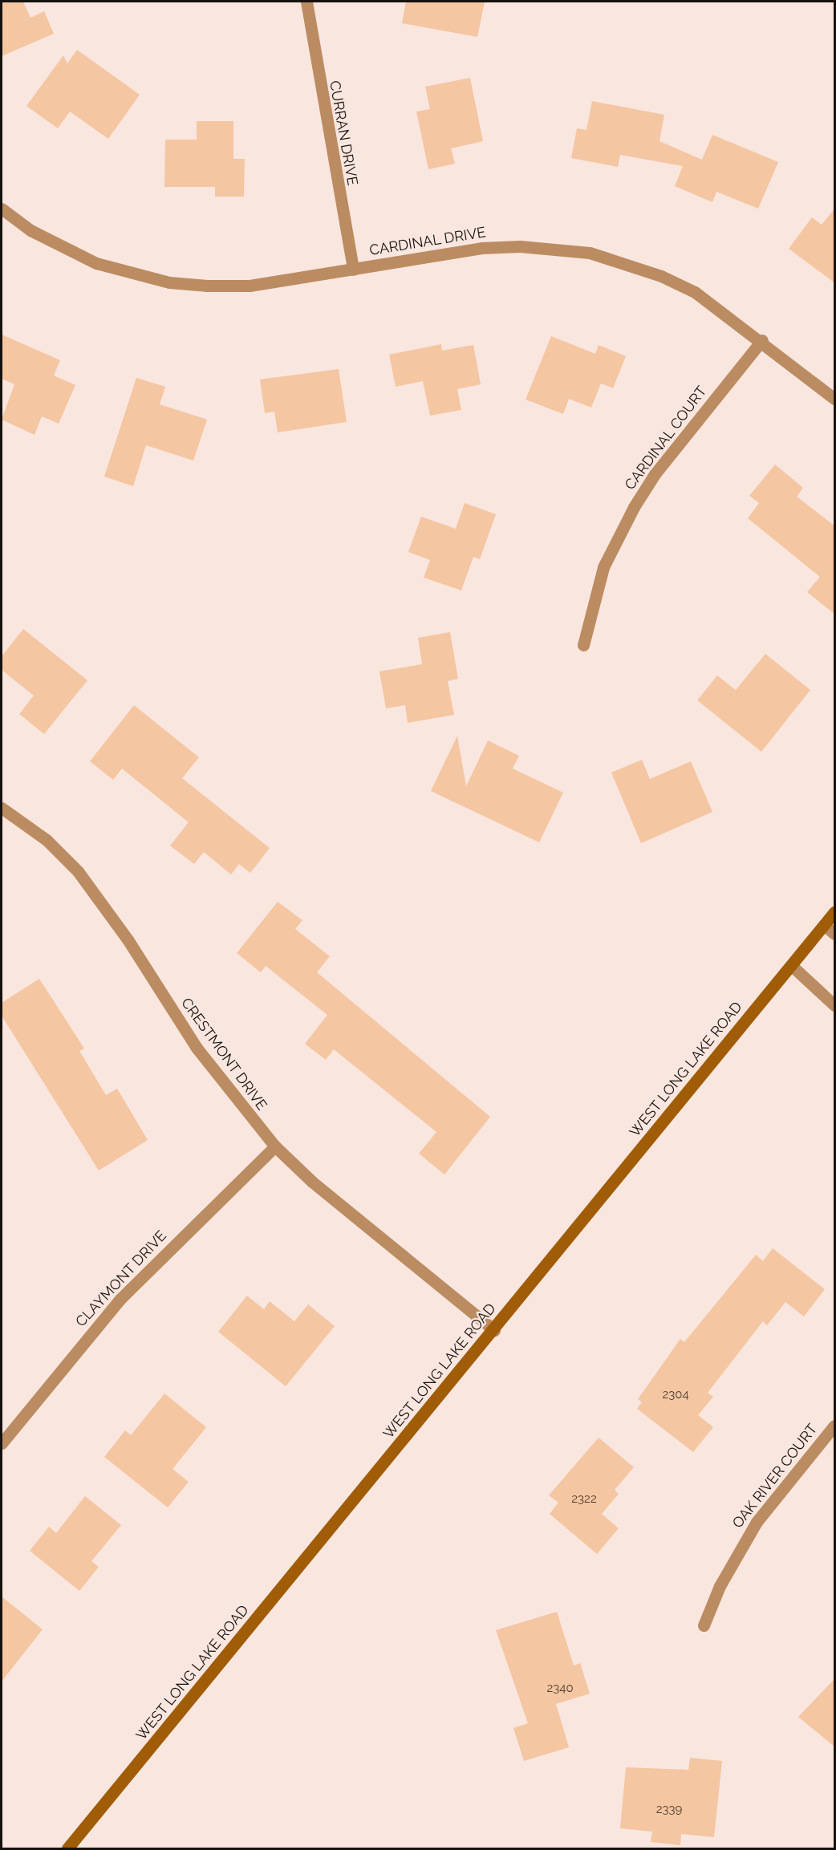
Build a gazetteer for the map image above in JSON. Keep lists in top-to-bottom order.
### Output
{
  "streets": {
    "main road": ["WEST LONG LAKE ROAD"],
    "street": [
      "CURRAN DRIVE",
      "CARDINAL DRIVE",
      "CARDINAL COURT",
      "CRESTMONT DRIVE",
      "CLAYMONT DRIVE",
      "OAK RIVER COURT"
    ]
  },
  "crossings": [
    ["CURRAN DRIVE", "CARDINAL DRIVE"],
    ["CARDINAL DRIVE", "CARDINAL COURT"],
    ["CRESTMONT DRIVE", "WEST LONG LAKE ROAD"],
    ["CRESTMONT DRIVE", "CLAYMONT DRIVE"]
  ],
  "house_numbers": [
    "2304",
    "2322",
    "2340",
    "2339"
  ]
}
